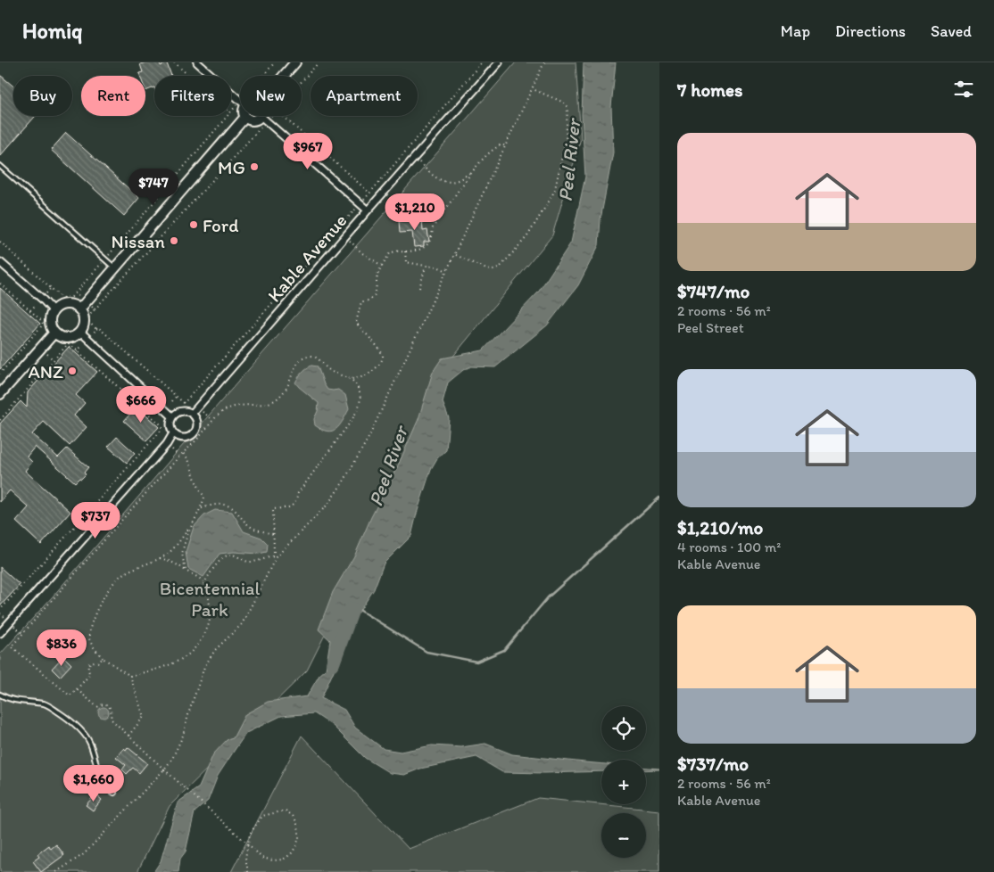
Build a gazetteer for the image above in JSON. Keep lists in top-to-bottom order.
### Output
{
  "streets": {
    "street": ["Kable Avenue"]
  },
  "water": ["Peel River"],
  "parks": ["Bicentennial Park"],
  "places": [
    "MG",
    "Ford",
    "Nissan",
    "ANZ"
  ],
  "page": {
    "header": "Homiq",
    "nav": ["Map", "Directions", "Saved"],
    "heading": "7 homes",
    "chip": [
      "Buy",
      "Rent",
      "Filters",
      "New",
      "Apartment"
    ],
    "list": [
      {
        "name": "$747/mo",
        "note": "2 rooms · 56 m² · Peel Street"
      },
      {
        "name": "$1,210/mo",
        "note": "4 rooms · 100 m² · Kable Avenue"
      },
      {
        "name": "$737/mo",
        "note": "2 rooms · 56 m² · Kable Avenue"
      }
    ],
    "price": [
      "$967",
      "$747",
      "$1,210",
      "$666",
      "$737",
      "$836",
      "$1,660"
    ],
    "map_buttons": ["+", "−"]
  }
}
